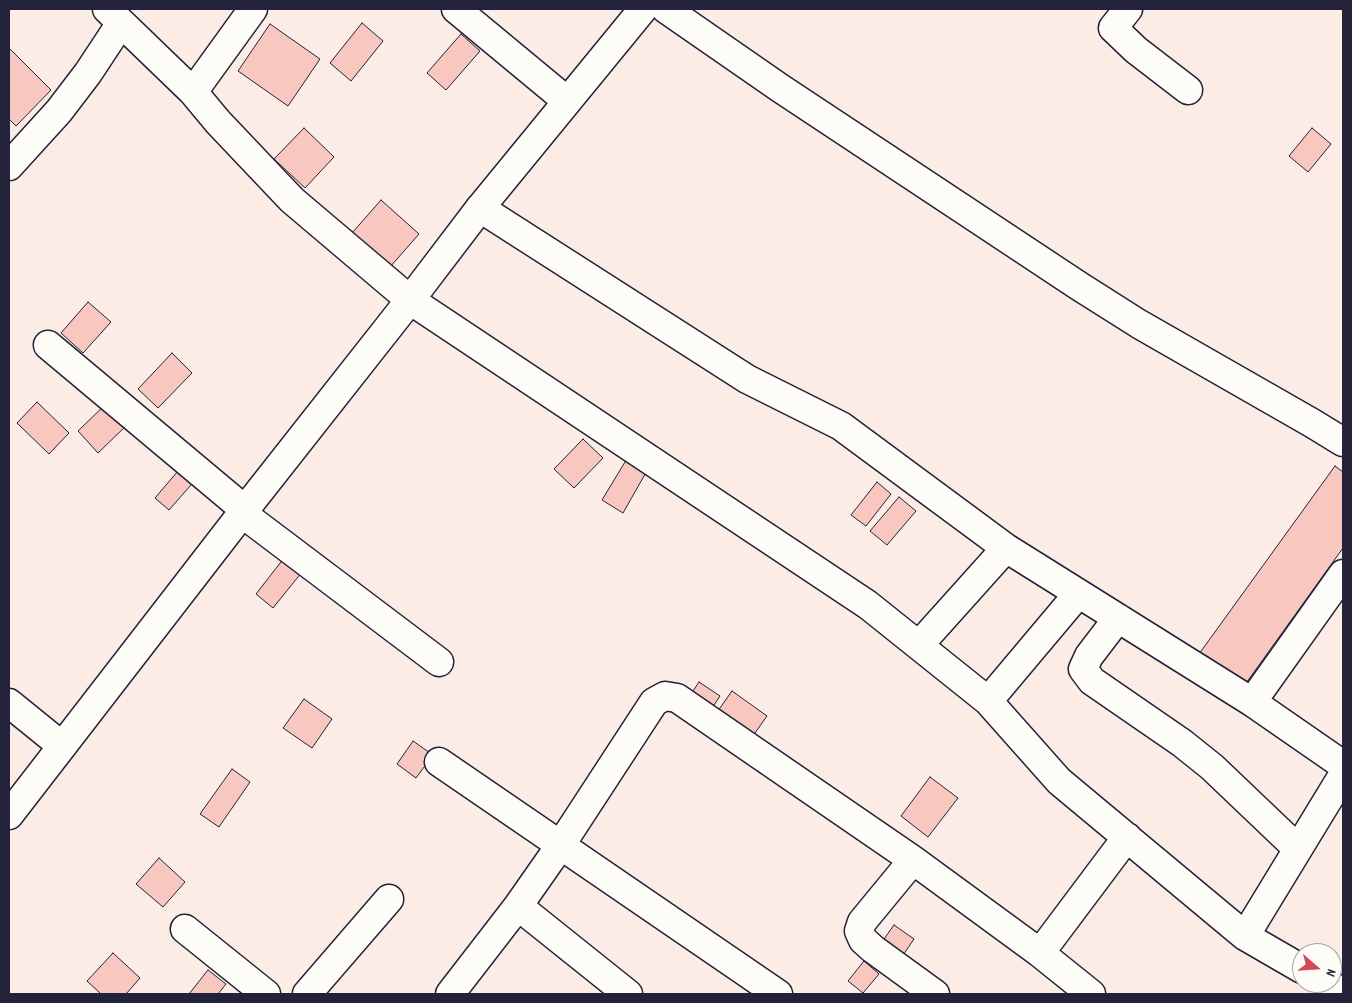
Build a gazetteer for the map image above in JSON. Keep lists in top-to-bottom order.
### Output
{
  "north": "right"
}
